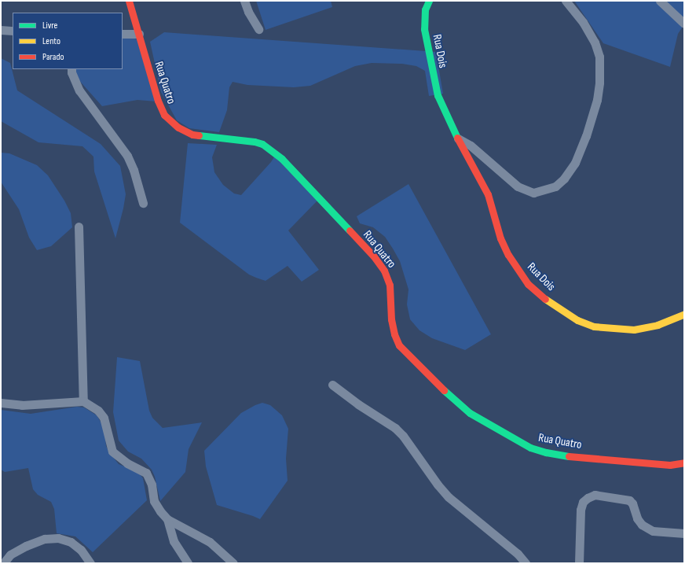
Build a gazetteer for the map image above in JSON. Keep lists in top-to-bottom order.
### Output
{
  "streets": {
    "street": ["Rua Dois", "Rua Quatro"]
  },
  "legend": ["Livre", "Lento", "Parado"]
}
